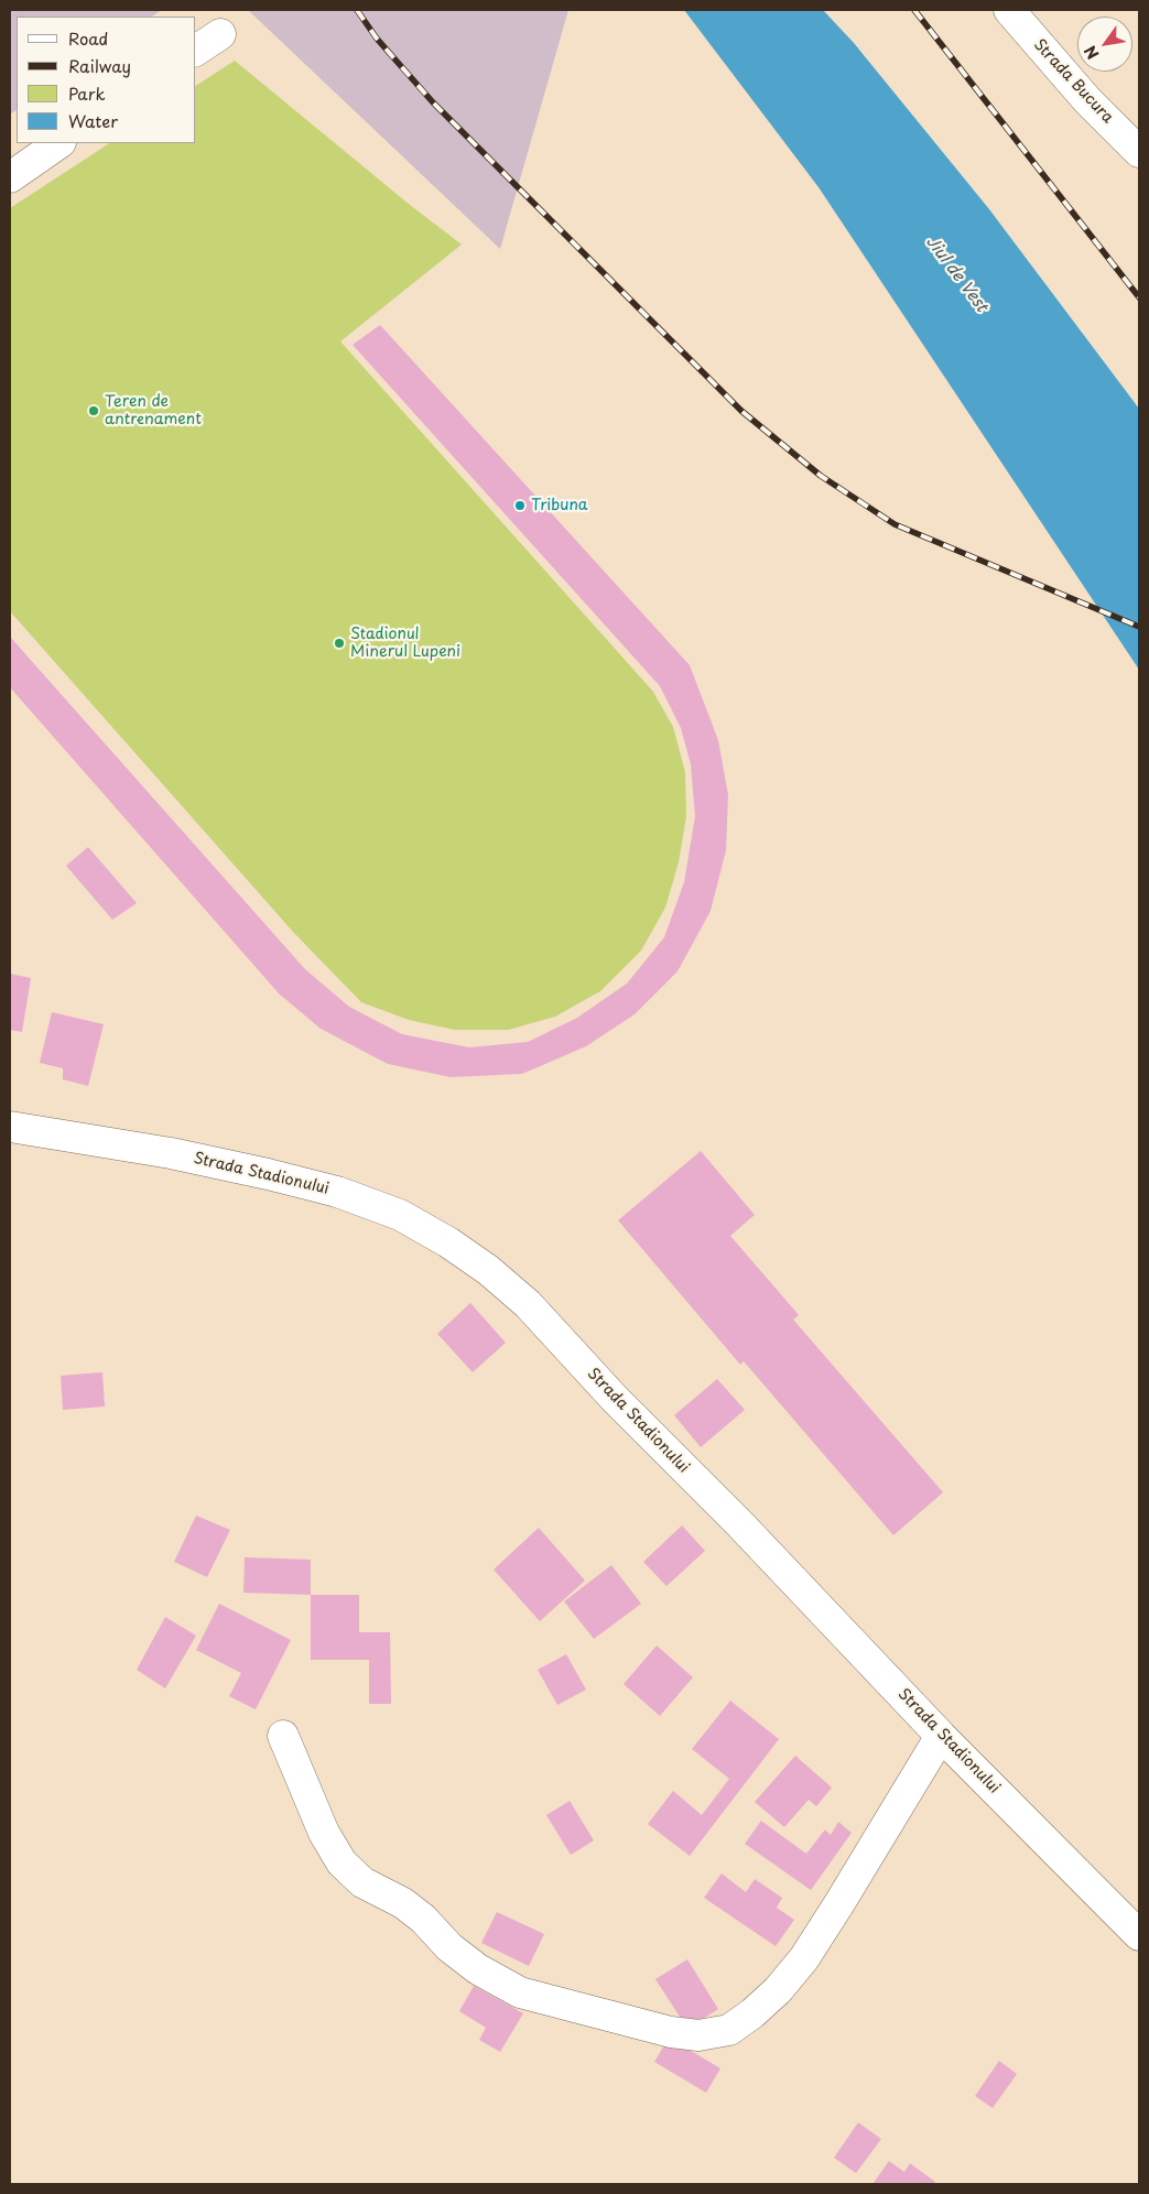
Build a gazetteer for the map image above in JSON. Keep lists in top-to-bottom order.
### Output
{
  "streets": {
    "street": ["Strada Bucura", "Strada Stadionului"]
  },
  "water": ["Jiul de Vest"],
  "places": ["Teren de antrenament", "Tribuna", "Stadionul Minerul Lupeni"],
  "legend": [
    "Road",
    "Railway",
    "Park",
    "Water"
  ],
  "north": "bottom left"
}
